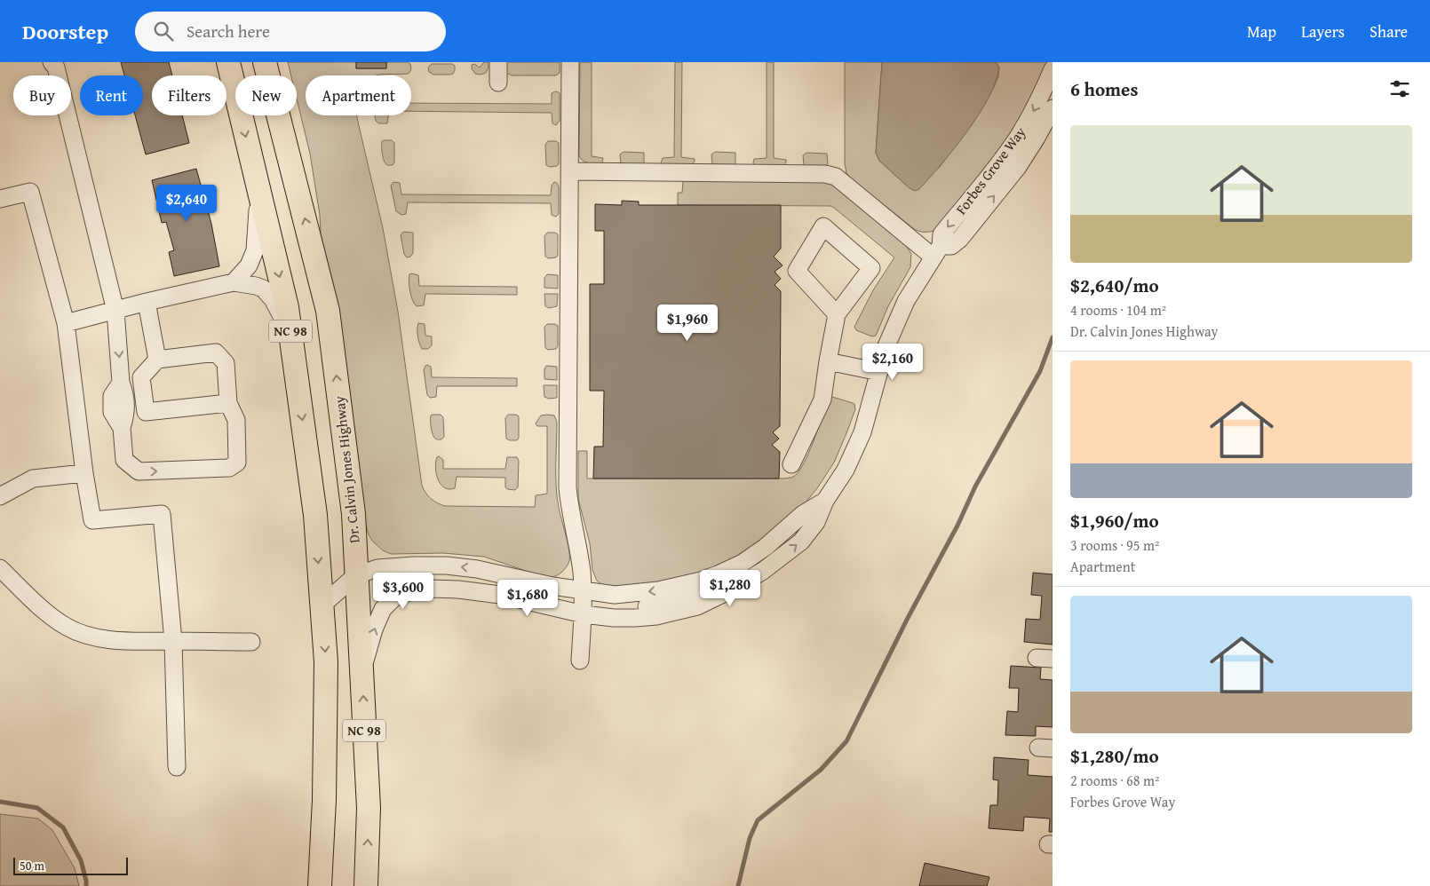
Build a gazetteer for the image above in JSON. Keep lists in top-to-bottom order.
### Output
{
  "streets": {
    "highway": ["NC 98", "Dr. Calvin Jones Highway"],
    "street": ["Forbes Grove Way"]
  },
  "crossings": [
    ["Forbes Grove Way", "NC 98"],
    ["Forbes Grove Way", "Dr. Calvin Jones Highway"]
  ],
  "scale_bar": "50 m",
  "page": {
    "header": "Doorstep",
    "search": "Search here",
    "nav": ["Map", "Layers", "Share"],
    "heading": "6 homes",
    "chip": [
      "Buy",
      "Rent",
      "Filters",
      "New",
      "Apartment"
    ],
    "list": [
      {
        "name": "$2,640/mo",
        "note": "4 rooms · 104 m² · Dr. Calvin Jones Highway"
      },
      {
        "name": "$1,960/mo",
        "note": "3 rooms · 95 m² · Apartment"
      },
      {
        "name": "$1,280/mo",
        "note": "2 rooms · 68 m² · Forbes Grove Way"
      }
    ],
    "price": [
      "$2,640",
      "$1,960",
      "$2,160",
      "$1,280",
      "$3,600",
      "$1,680"
    ],
    "scale": "50 m"
  }
}
